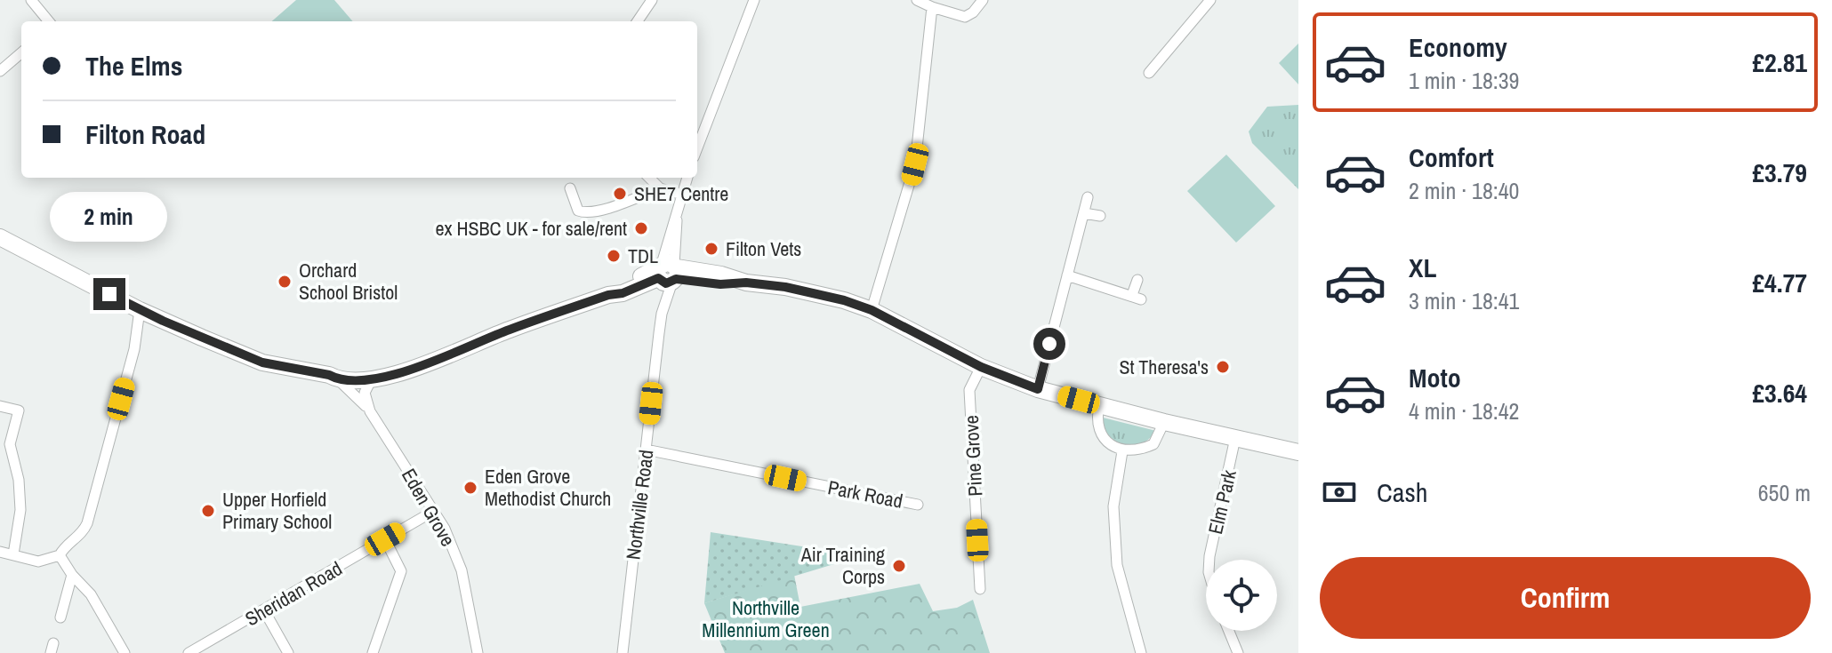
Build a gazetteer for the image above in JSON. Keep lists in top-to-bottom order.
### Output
{
  "streets": {
    "street": [
      "Pine Grove",
      "Park Road",
      "Elm Park",
      "Northville Road",
      "Eden Grove",
      "Sheridan Road"
    ]
  },
  "crossings": [
    ["Park Road", "Northville Road"],
    ["Eden Grove", "Sheridan Road"]
  ],
  "parks": ["Northville Millennium Green"],
  "places": [
    "SHE7 Centre",
    "ex HSBC UK - for sale/rent",
    "Filton Vets",
    "TDL",
    "Orchard School Bristol",
    "St Theresa's",
    "Eden Grove Methodist Church",
    "Upper Horfield Primary School",
    "Air Training Corps"
  ],
  "page": {
    "list": [
      {
        "name": "Economy",
        "note": "1 min · 18:39",
        "value": "£2.81"
      },
      {
        "name": "Comfort",
        "note": "2 min · 18:40",
        "value": "£3.79"
      },
      {
        "name": "XL",
        "note": "3 min · 18:41",
        "value": "£4.77"
      },
      {
        "name": "Moto",
        "note": "4 min · 18:42",
        "value": "£3.64"
      }
    ],
    "banner": ["The Elms", "Filton Road"],
    "bubble": "2 min",
    "pay": ["Cash", "650 m"],
    "buttons": "Confirm"
  }
}
